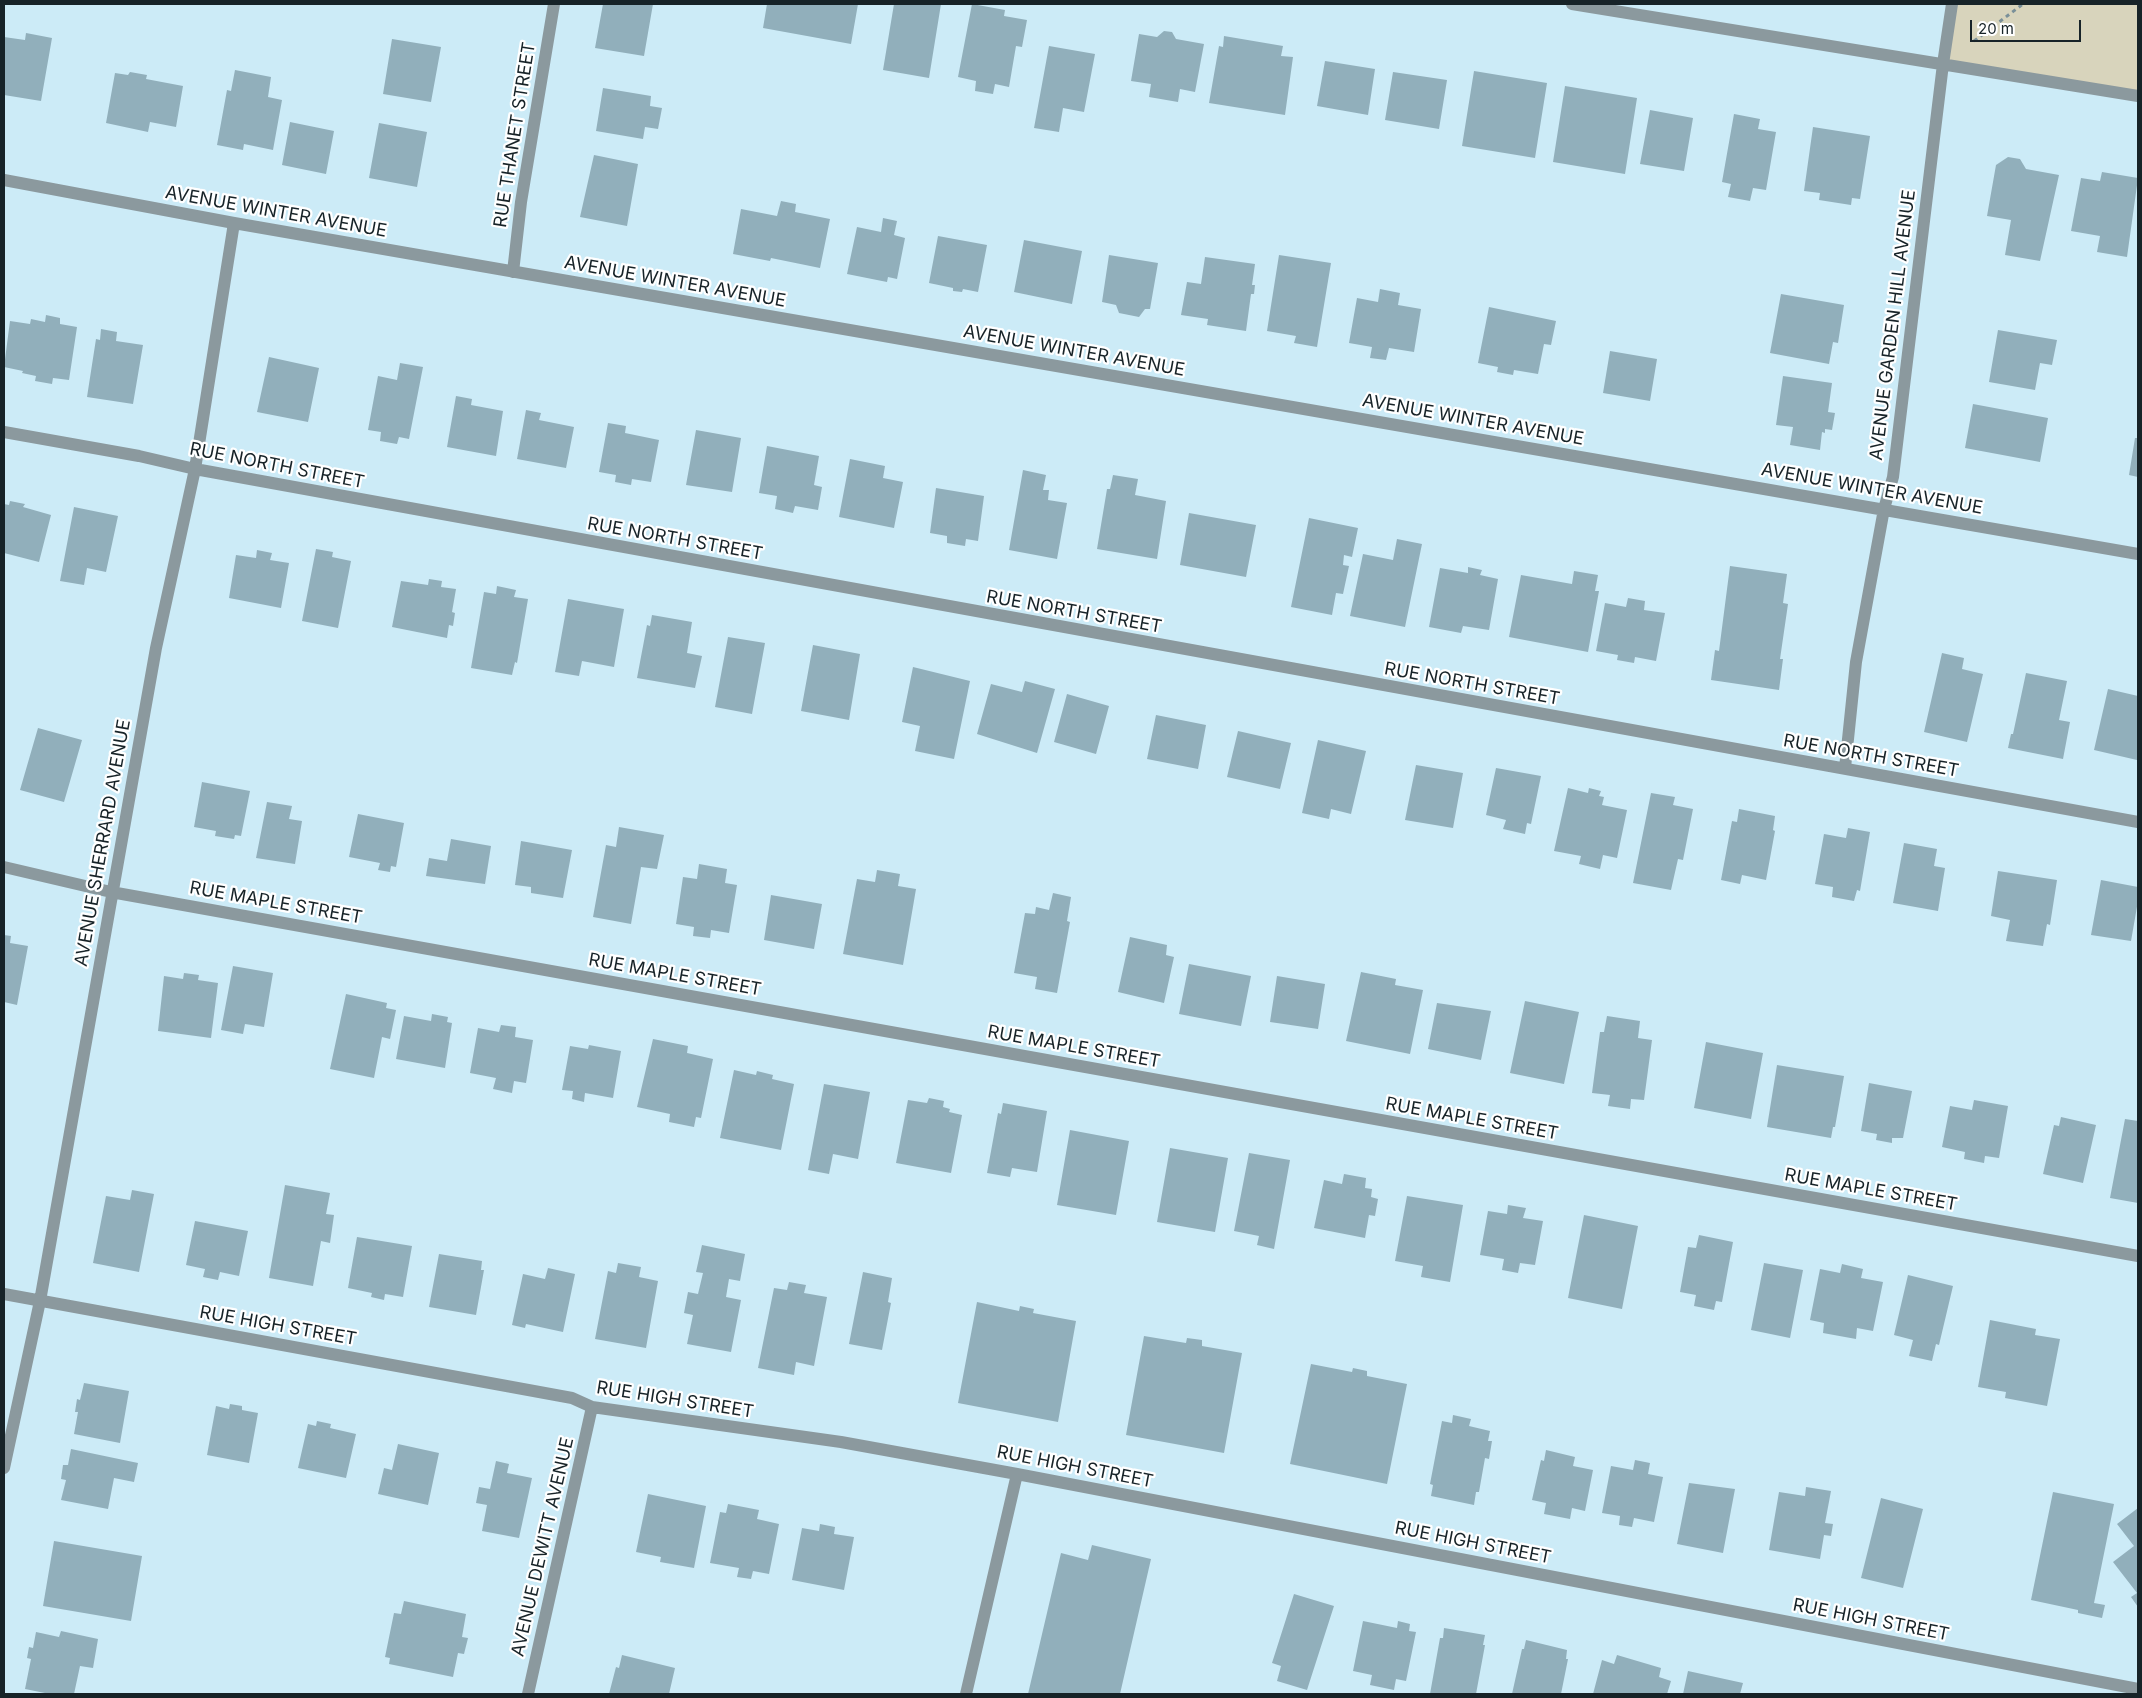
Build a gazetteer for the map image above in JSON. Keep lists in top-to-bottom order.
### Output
{
  "streets": {
    "street": [
      "RUE THANET STREET",
      "AVENUE WINTER AVENUE",
      "AVENUE GARDEN HILL AVENUE",
      "RUE NORTH STREET",
      "AVENUE SHERRARD AVENUE",
      "RUE MAPLE STREET",
      "RUE HIGH STREET",
      "AVENUE DEWITT AVENUE"
    ]
  },
  "crossings": [
    ["RUE THANET STREET", "AVENUE WINTER AVENUE"],
    ["AVENUE WINTER AVENUE", "AVENUE GARDEN HILL AVENUE"],
    ["AVENUE WINTER AVENUE", "AVENUE SHERRARD AVENUE"],
    ["AVENUE GARDEN HILL AVENUE", "RUE NORTH STREET"],
    ["RUE NORTH STREET", "AVENUE SHERRARD AVENUE"],
    ["AVENUE SHERRARD AVENUE", "RUE MAPLE STREET"],
    ["AVENUE SHERRARD AVENUE", "RUE HIGH STREET"],
    ["RUE HIGH STREET", "AVENUE DEWITT AVENUE"]
  ],
  "scale_bar": "20 m"
}
